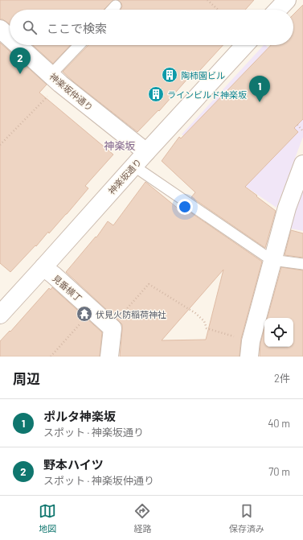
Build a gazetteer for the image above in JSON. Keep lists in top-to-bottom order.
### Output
{
  "streets": {
    "street": ["神楽坂仲通り", "神楽坂通り", "見番横丁"]
  },
  "crossings": [
    ["神楽坂仲通り", "神楽坂通り"],
    ["神楽坂通り", "見番横丁"]
  ],
  "districts": ["神楽坂"],
  "places": {
    "building": ["陶柿園ビル", "ラインビルド神楽坂"],
    "temple": ["伏見火防稲荷神社"]
  },
  "page": {
    "search": "ここで検索",
    "pins": ["2", "1"],
    "heading": ["周辺", "2件"],
    "list": [
      {
        "mark": "1",
        "name": "ポルタ神楽坂",
        "note": "スポット · 神楽坂通り",
        "value": "40 m"
      },
      {
        "mark": "2",
        "name": "野本ハイツ",
        "note": "スポット · 神楽坂仲通り",
        "value": "70 m"
      }
    ],
    "nav": ["地図", "経路", "保存済み"]
  }
}
